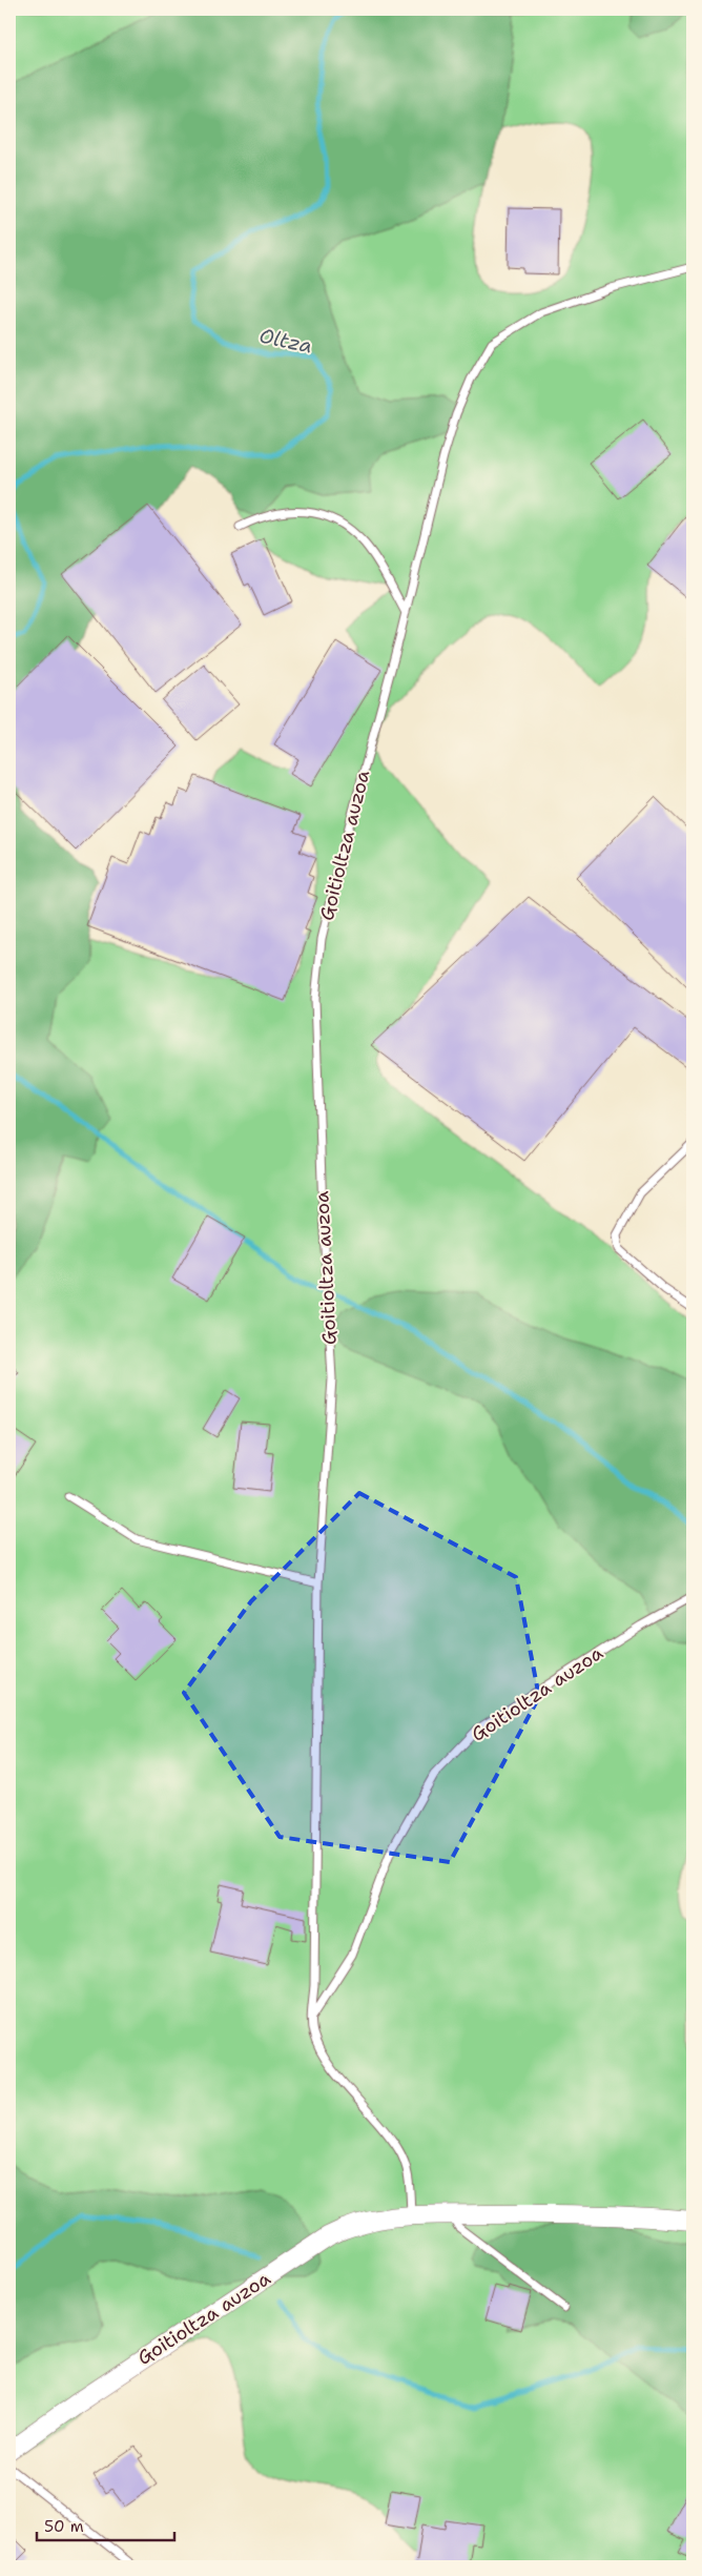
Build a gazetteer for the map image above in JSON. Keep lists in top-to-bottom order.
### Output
{
  "streets": {
    "street": ["Goitioltza auzoa"]
  },
  "water": ["Oltza"],
  "scale_bar": "50 m"
}
